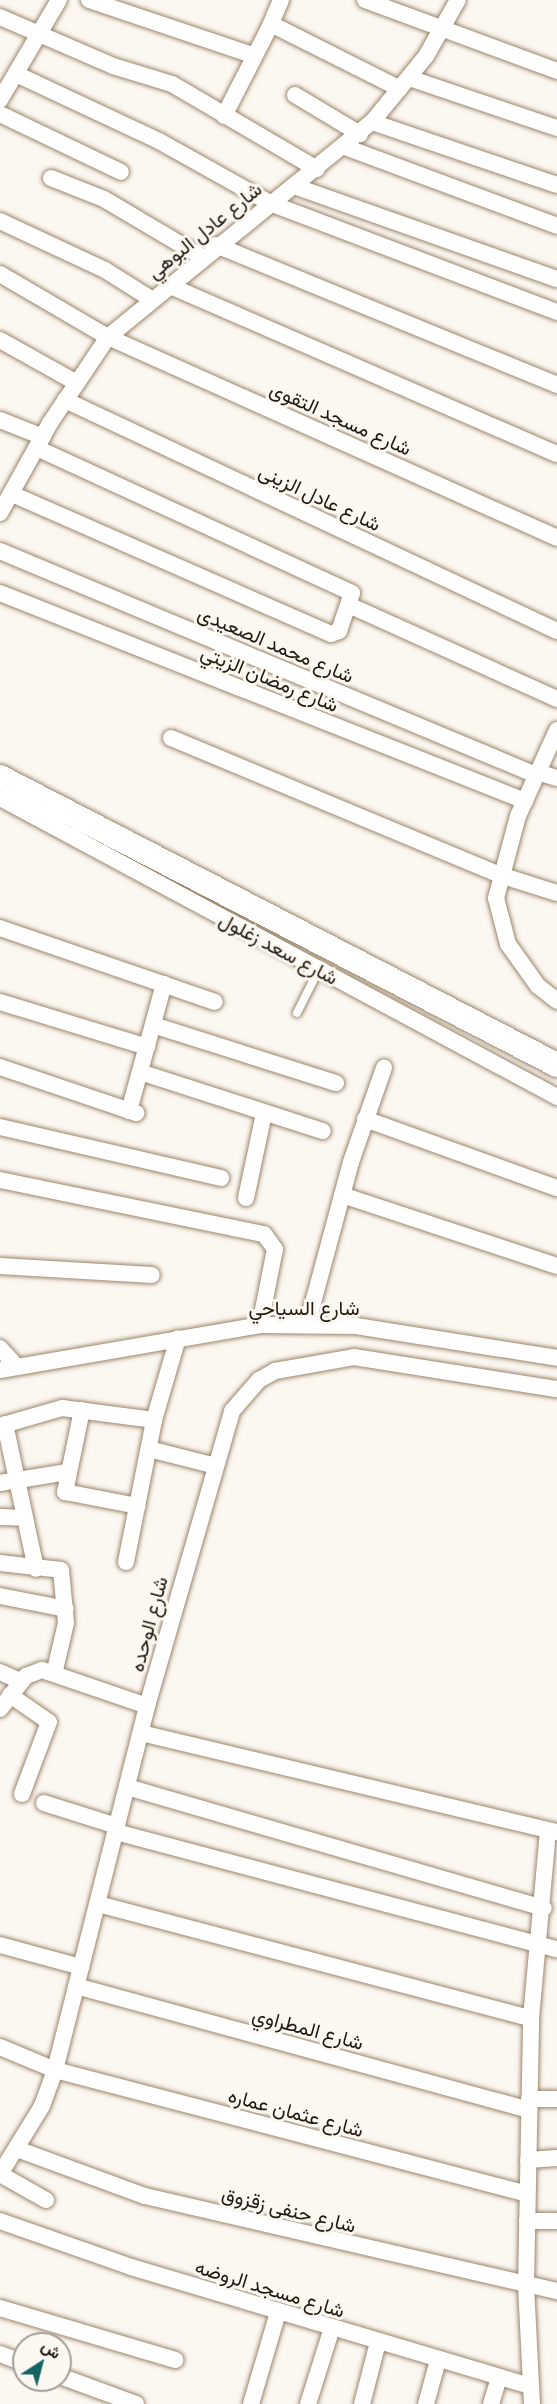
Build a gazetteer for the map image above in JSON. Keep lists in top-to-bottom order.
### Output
{
  "streets": {
    "street": [
      "شارع عادل البوهي",
      "شارع مسجد التقوى",
      "شارع عادل الزينى",
      "شارع محمد الصعيدى",
      "شارع رمضان الزيتي",
      "شارع سعد زغلول",
      "شارع السياحي",
      "شارع الوحده",
      "شارع المطراوي",
      "شارع عثمان عماره",
      "شارع حنفى زقزوق",
      "شارع مسجد الروضه"
    ]
  },
  "crossings": [
    ["شارع عادل البوهي", "شارع مسجد التقوى"],
    ["شارع عادل البوهي", "شارع عادل الزينى"],
    ["شارع الوحده", "شارع المطراوي"],
    ["شارع الوحده", "شارع عثمان عماره"],
    ["شارع الوحده", "شارع حنفى زقزوق"]
  ],
  "north": "top right"
}
